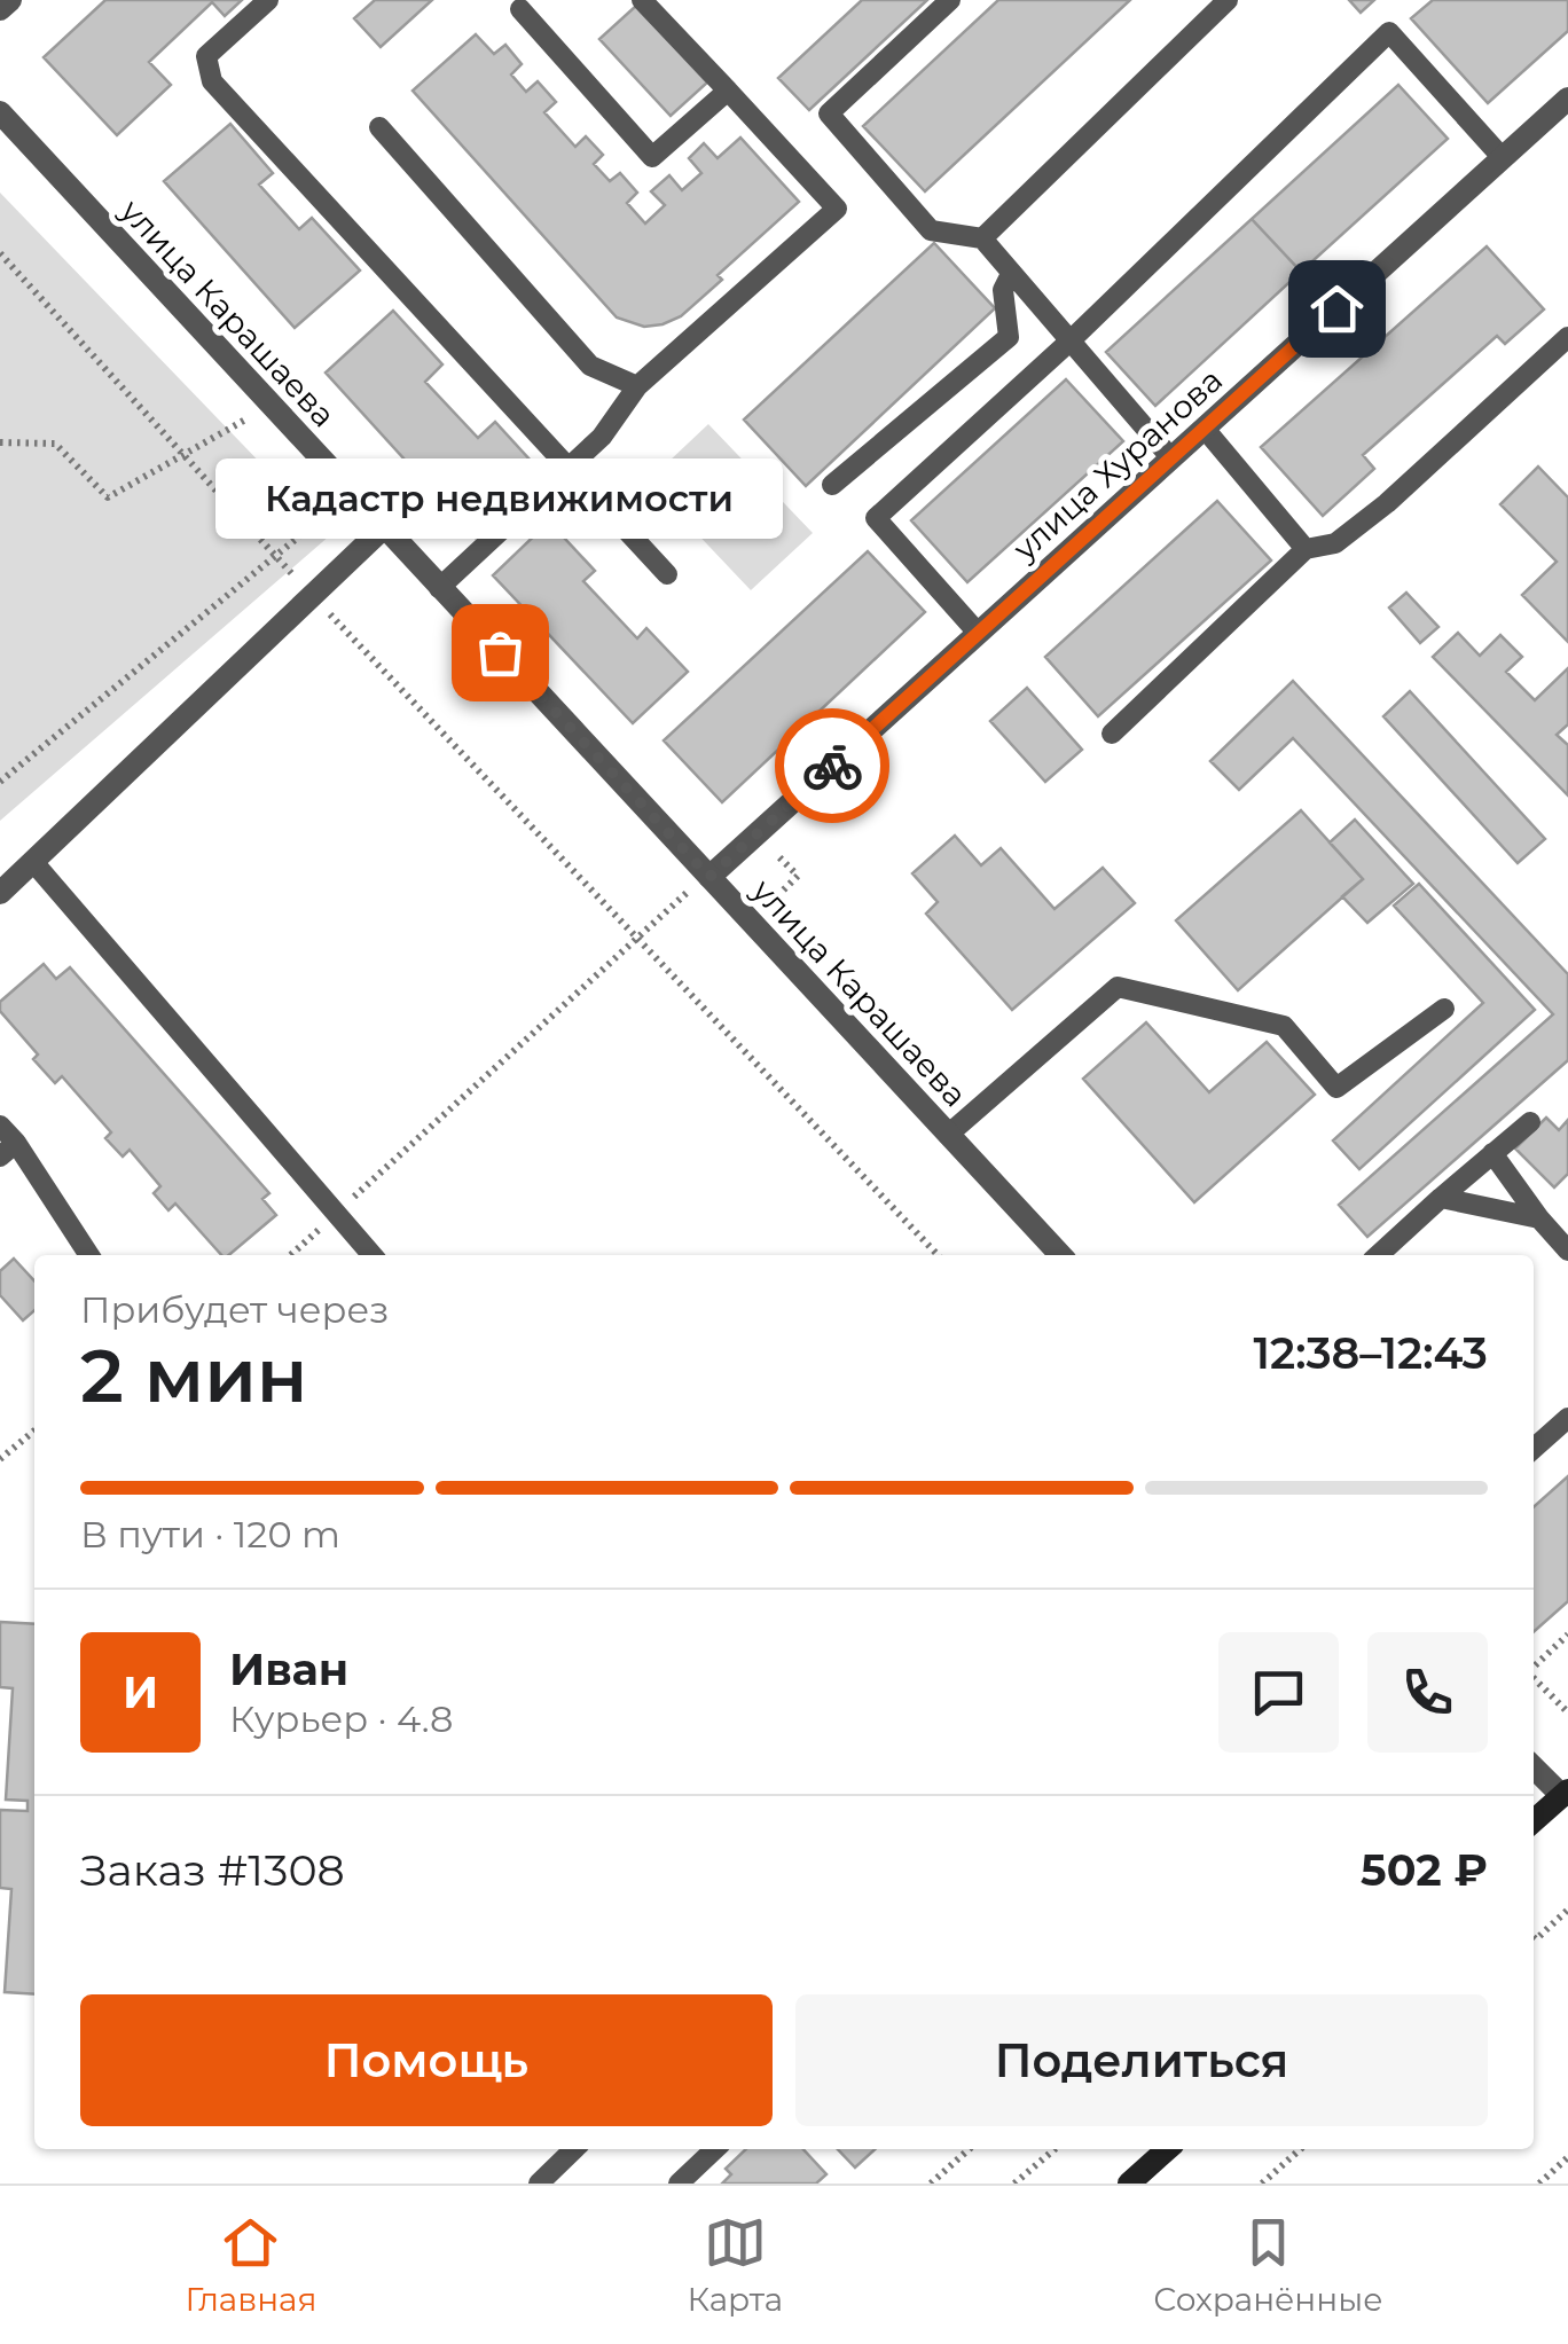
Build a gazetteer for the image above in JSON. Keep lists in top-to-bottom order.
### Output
{
  "streets": {
    "street": ["улица Карашаева", "улица Хуранова"]
  },
  "crossings": [
    ["улица Карашаева", "улица Хуранова"]
  ],
  "places": ["Кадастр недвижимости"],
  "page": {
    "bubble": "Кадастр недвижимости",
    "heading": ["2 мин", "Прибудет через", "12:38–12:43"],
    "panel": [
      "Иван",
      "Курьер · 4.8",
      "Заказ #1308",
      "502 ₽"
    ],
    "bar": "В пути · 120 m",
    "round": "И",
    "buttons": ["Помощь", "Поделиться"],
    "tabs": ["Главная", "Карта", "Сохранённые"]
  }
}
